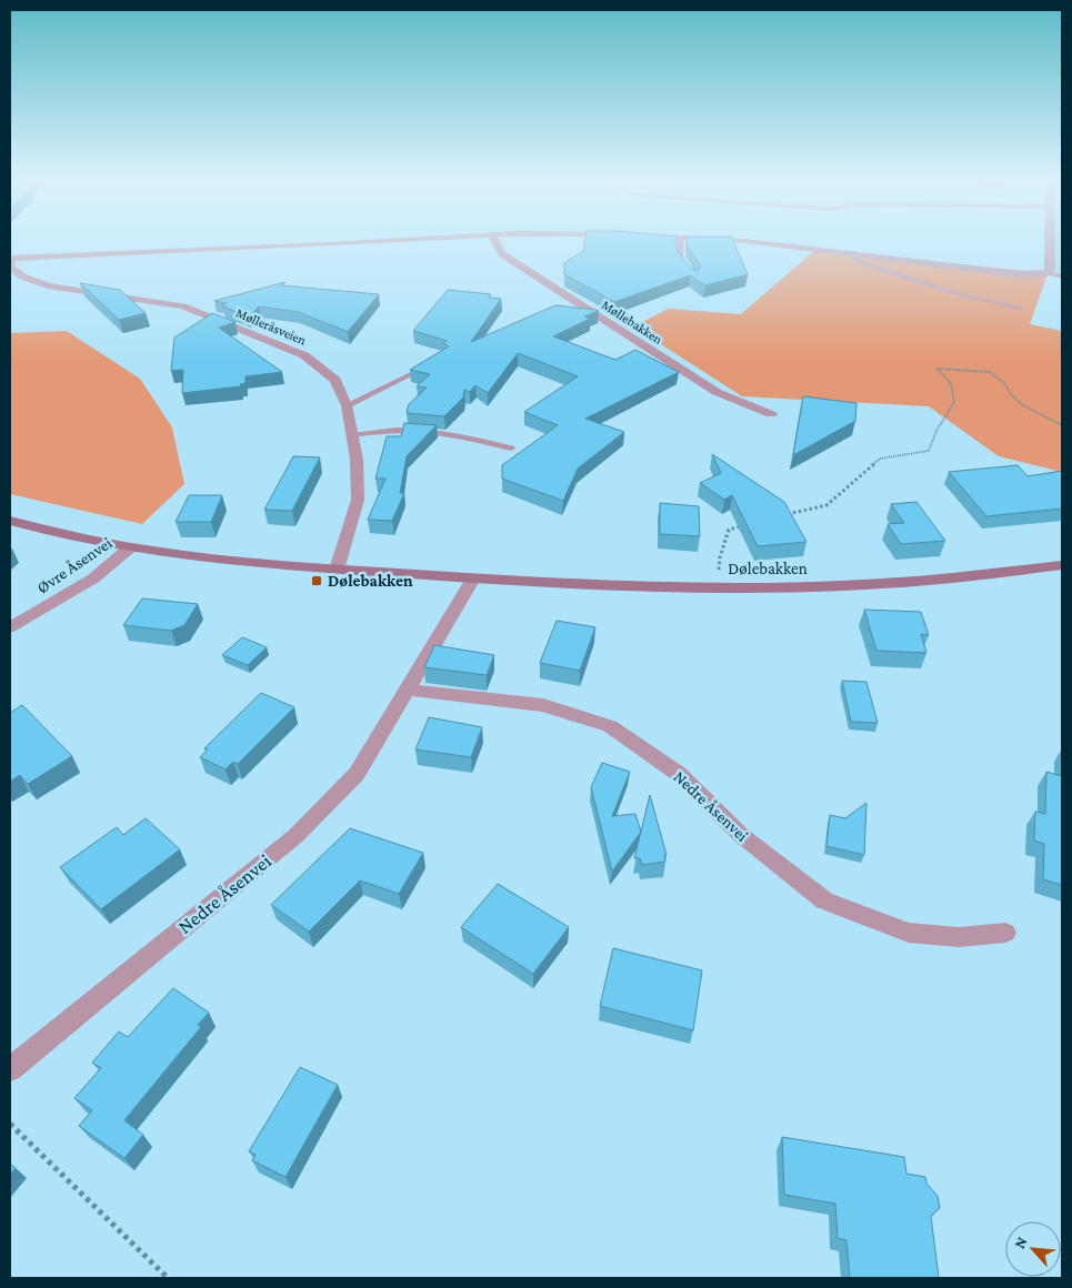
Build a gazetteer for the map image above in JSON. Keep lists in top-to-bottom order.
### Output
{
  "streets": {
    "main road": ["Dølebakken"],
    "street": [
      "Møllebakken",
      "Mølleråsveien",
      "Øvre Åsenvei",
      "Nedre Åsenvei"
    ]
  },
  "crossings": [
    ["Mølleråsveien", "Dølebakken"],
    ["Øvre Åsenvei", "Dølebakken"],
    ["Dølebakken", "Nedre Åsenvei"]
  ],
  "places": {
    "transit": ["Dølebakken"]
  },
  "north": "top left"
}
